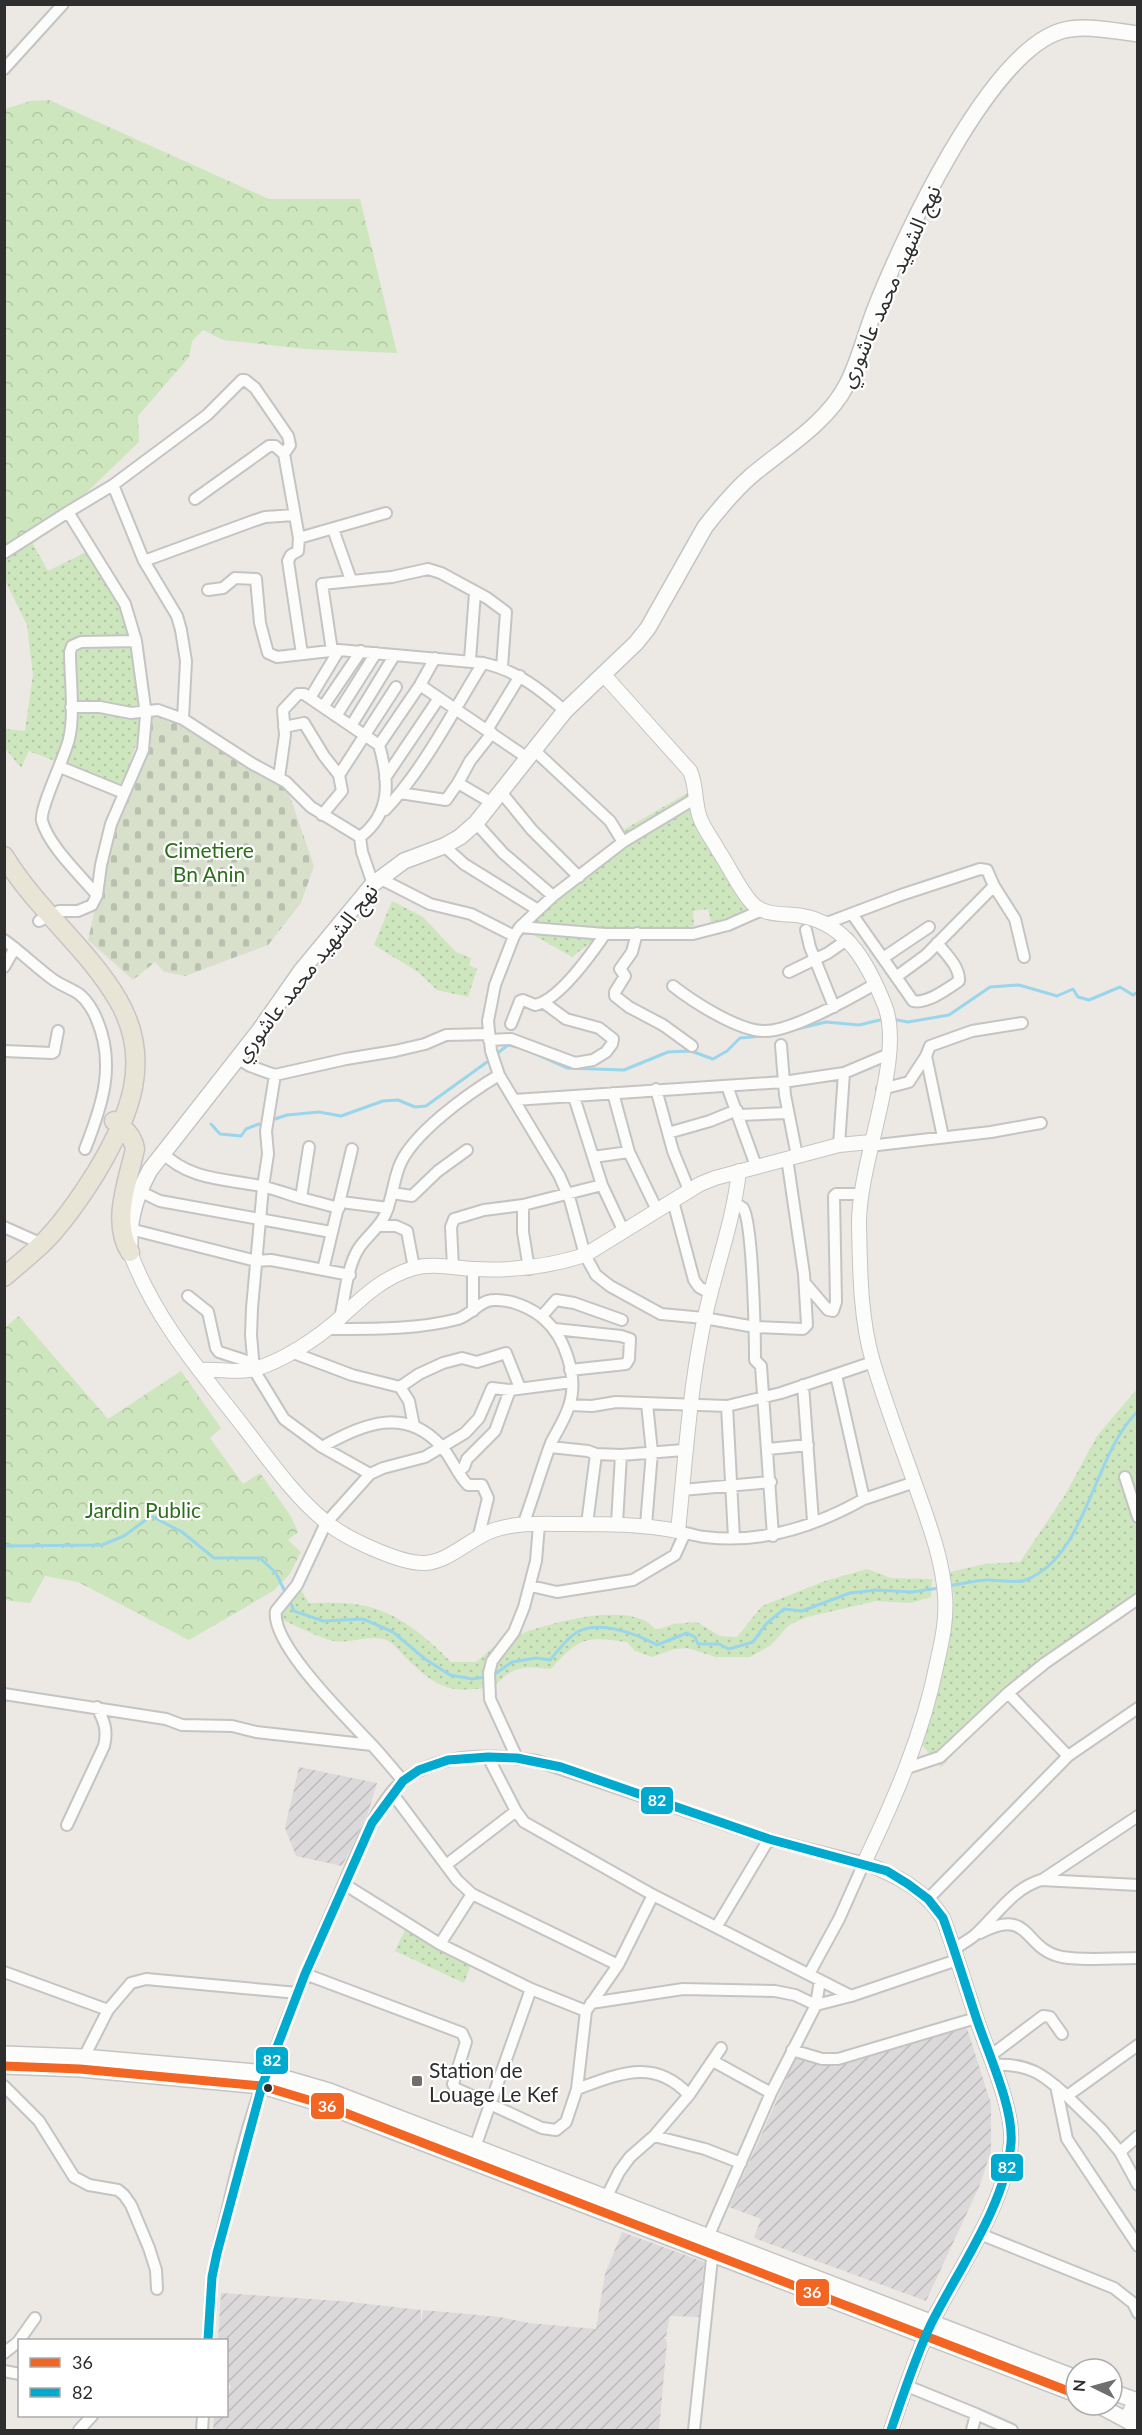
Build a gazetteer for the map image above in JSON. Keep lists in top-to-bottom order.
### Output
{
  "streets": {
    "main road": ["نهج الشهيد محمد عاشوري"]
  },
  "parks": ["Cimetiere Bn Anin", "Jardin Public"],
  "places": {
    "transit": ["Station de Louage Le Kef"]
  },
  "lines": ["transit line 82", "transit line 36"],
  "legend": ["36", "82"],
  "north": "left"
}
